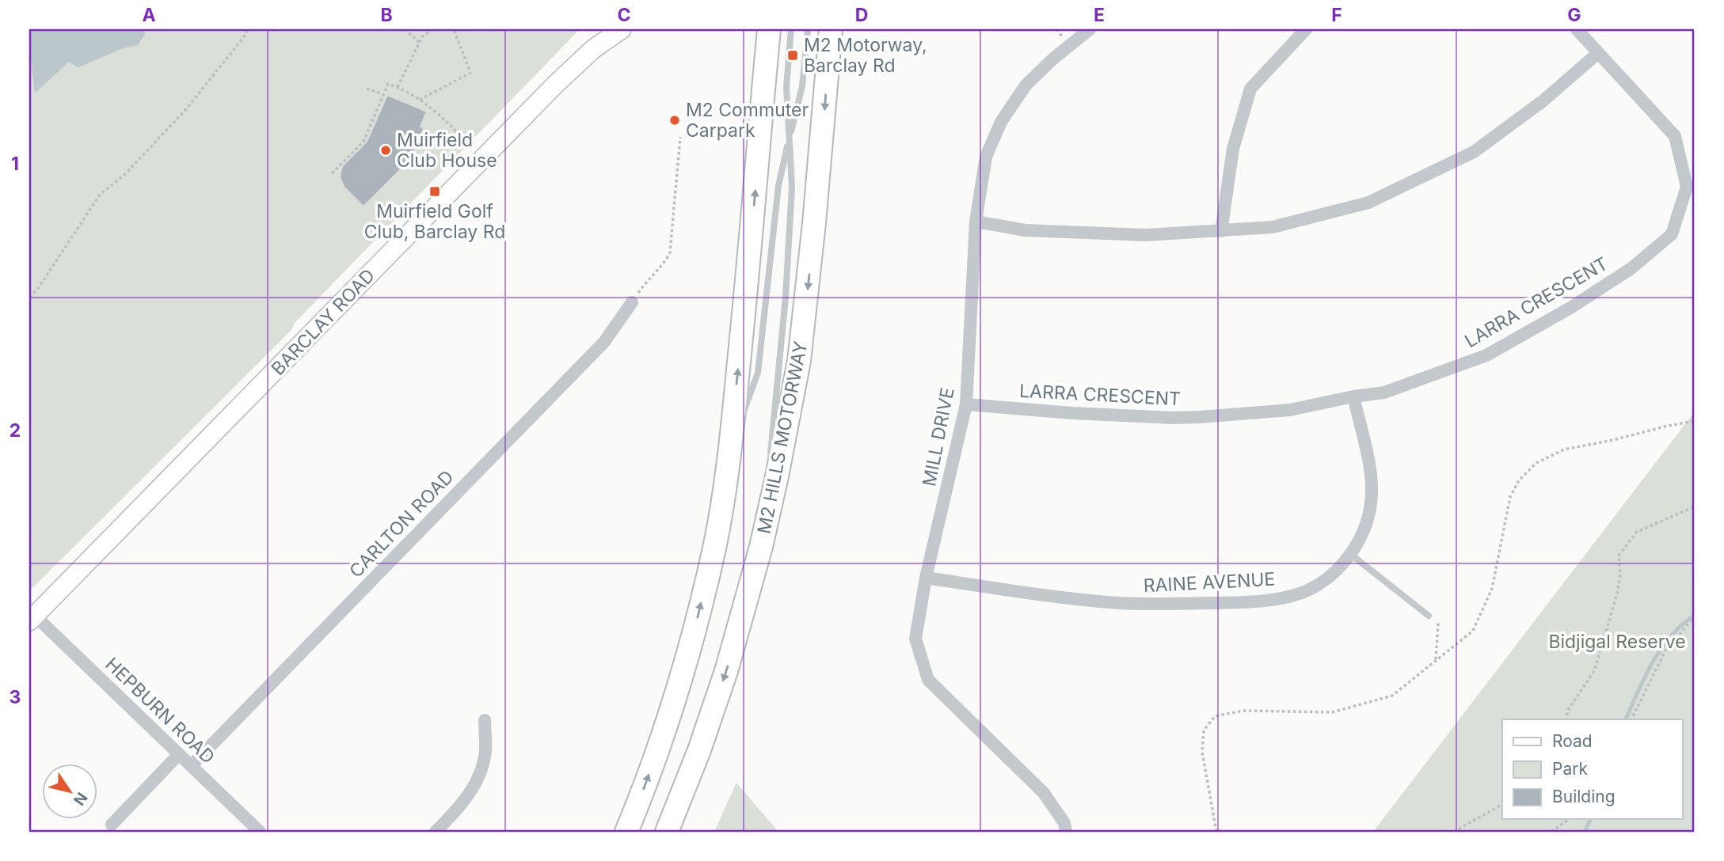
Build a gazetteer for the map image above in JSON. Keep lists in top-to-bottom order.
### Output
{
  "streets": {
    "highway": ["M2 HILLS MOTORWAY"],
    "main road": ["BARCLAY ROAD"],
    "street": [
      "LARRA CRESCENT",
      "MILL DRIVE",
      "CARLTON ROAD",
      "RAINE AVENUE",
      "HEPBURN ROAD"
    ]
  },
  "crossings": [
    ["LARRA CRESCENT", "MILL DRIVE"],
    ["LARRA CRESCENT", "RAINE AVENUE"],
    ["BARCLAY ROAD", "HEPBURN ROAD"],
    ["MILL DRIVE", "RAINE AVENUE"],
    ["CARLTON ROAD", "HEPBURN ROAD"]
  ],
  "parks": ["Bidjigal Reserve"],
  "places": {
    "transit": ["M2 Motorway, Barclay Rd", "Muirfield Golf Club, Barclay Rd"],
    "other": ["M2 Commuter Carpark", "Muirfield Club House"]
  },
  "legend": ["Road", "Park", "Building"],
  "north": "bottom right",
  "grid": {
    "columns": [
      "A",
      "B",
      "C",
      "D",
      "E",
      "F",
      "G"
    ],
    "rows": ["1", "2", "3"]
  }
}
